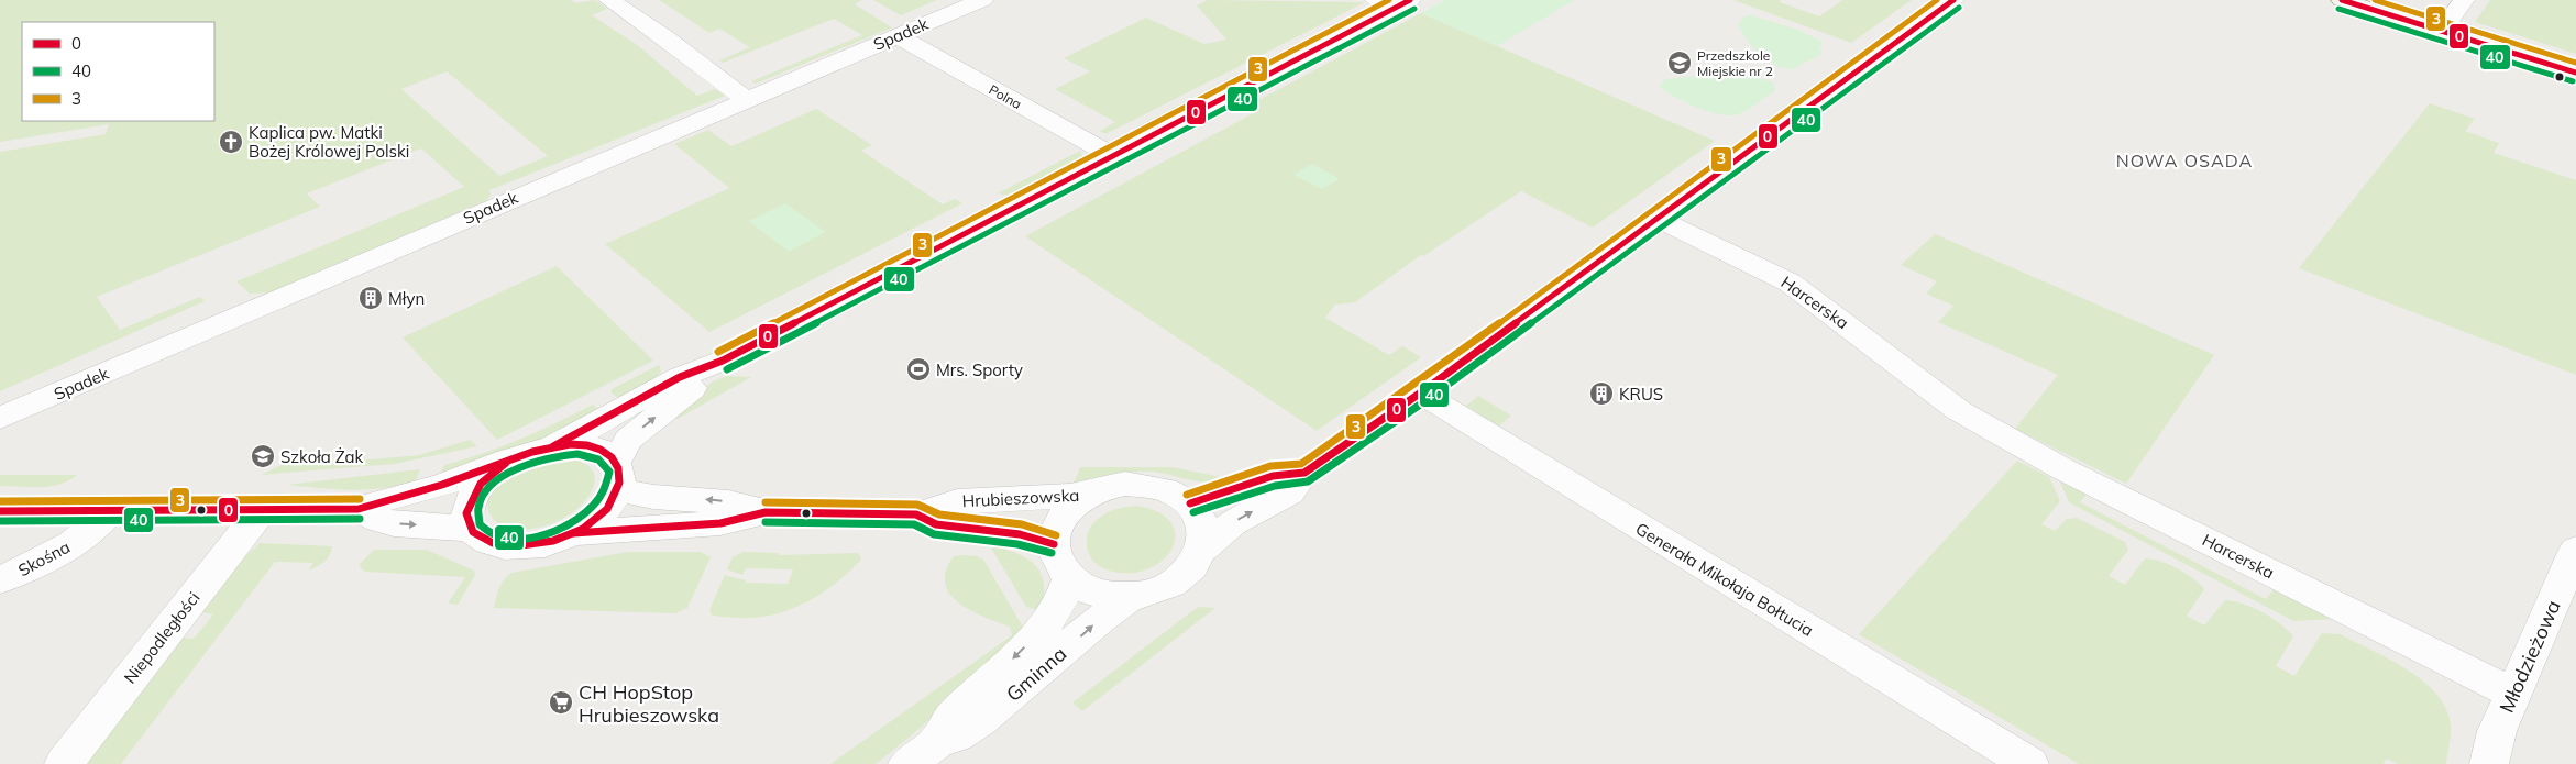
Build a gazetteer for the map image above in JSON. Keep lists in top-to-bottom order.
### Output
{
  "streets": {
    "street": [
      "Spadek",
      "Polna",
      "Harcerska",
      "Hrubieszowska",
      "Skośna",
      "Generała Mikołaja Bołtucia",
      "Niepodległości",
      "Młodzieżowa",
      "Gminna"
    ]
  },
  "crossings": [
    ["Spadek", "Polna"],
    ["Harcerska", "Młodzieżowa"],
    ["Hrubieszowska", "Gminna"]
  ],
  "districts": ["NOWA OSADA"],
  "places": {
    "school or university": ["Przedszkole Miejskie nr 2", "Szkoła Żak"],
    "church": ["Kaplica pw. Matki Bożej Królowej Polski"],
    "building": ["Młyn", "KRUS"],
    "sports": ["Mrs. Sporty"],
    "supermarket": ["CH HopStop Hrubieszowska"]
  },
  "lines": ["transit line 0", "transit line 3", "transit line 40"],
  "legend": ["0", "40", "3"]
}
